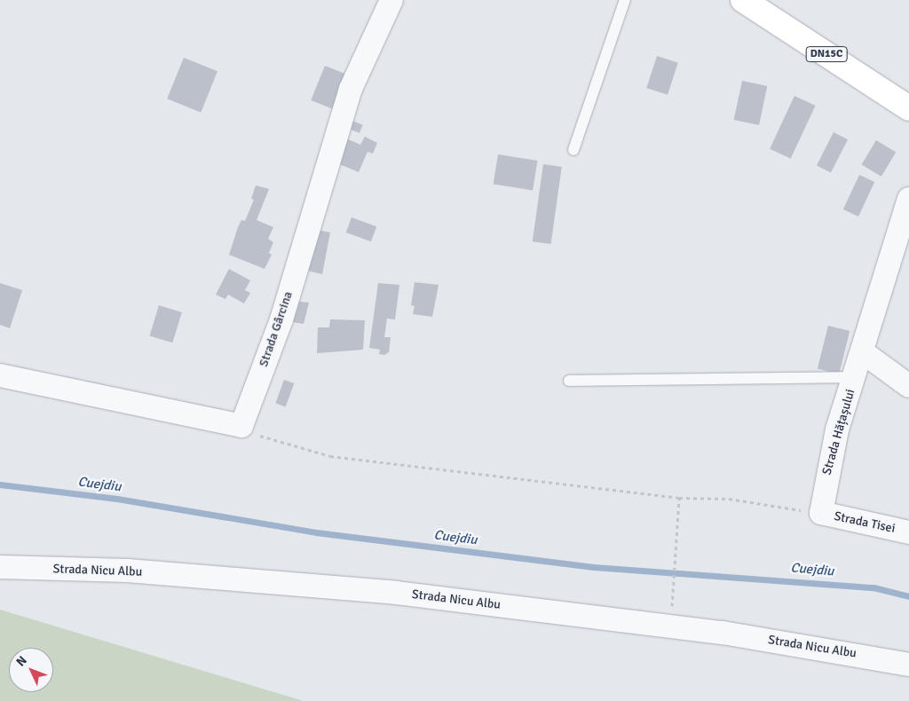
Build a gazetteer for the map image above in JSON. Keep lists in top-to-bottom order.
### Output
{
  "streets": {
    "main road": ["DN15C"],
    "street": [
      "Strada Gârcina",
      "Strada Hățașului",
      "Strada Tisei",
      "Strada Nicu Albu"
    ]
  },
  "crossings": [
    ["Strada Hățașului", "Strada Tisei"]
  ],
  "water": ["Cuejdiu"],
  "north": "top left"
}
